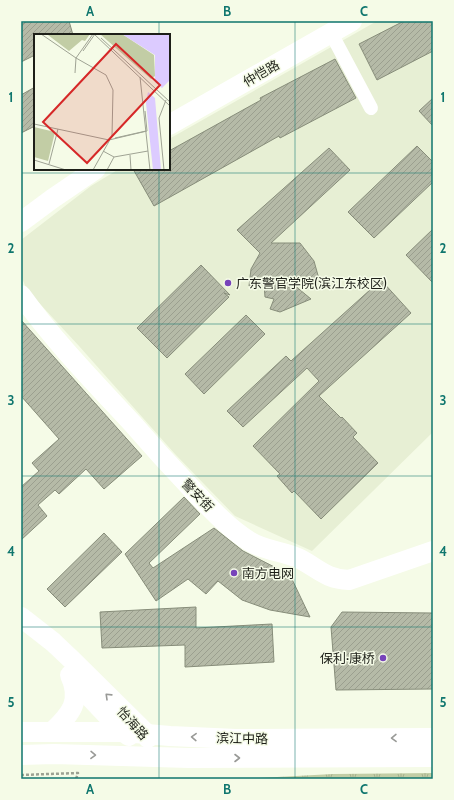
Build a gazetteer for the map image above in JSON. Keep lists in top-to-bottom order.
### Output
{
  "streets": {
    "street": [
      "仲恺路",
      "警安街",
      "怡海路",
      "滨江中路"
    ]
  },
  "crossings": [
    ["怡海路", "滨江中路"]
  ],
  "places": ["广东警官学院(滨江东校区)", "南方电网", "保利·康桥"],
  "grid": {
    "columns": ["A", "B", "C"],
    "rows": [
      "1",
      "2",
      "3",
      "4",
      "5"
    ]
  }
}
